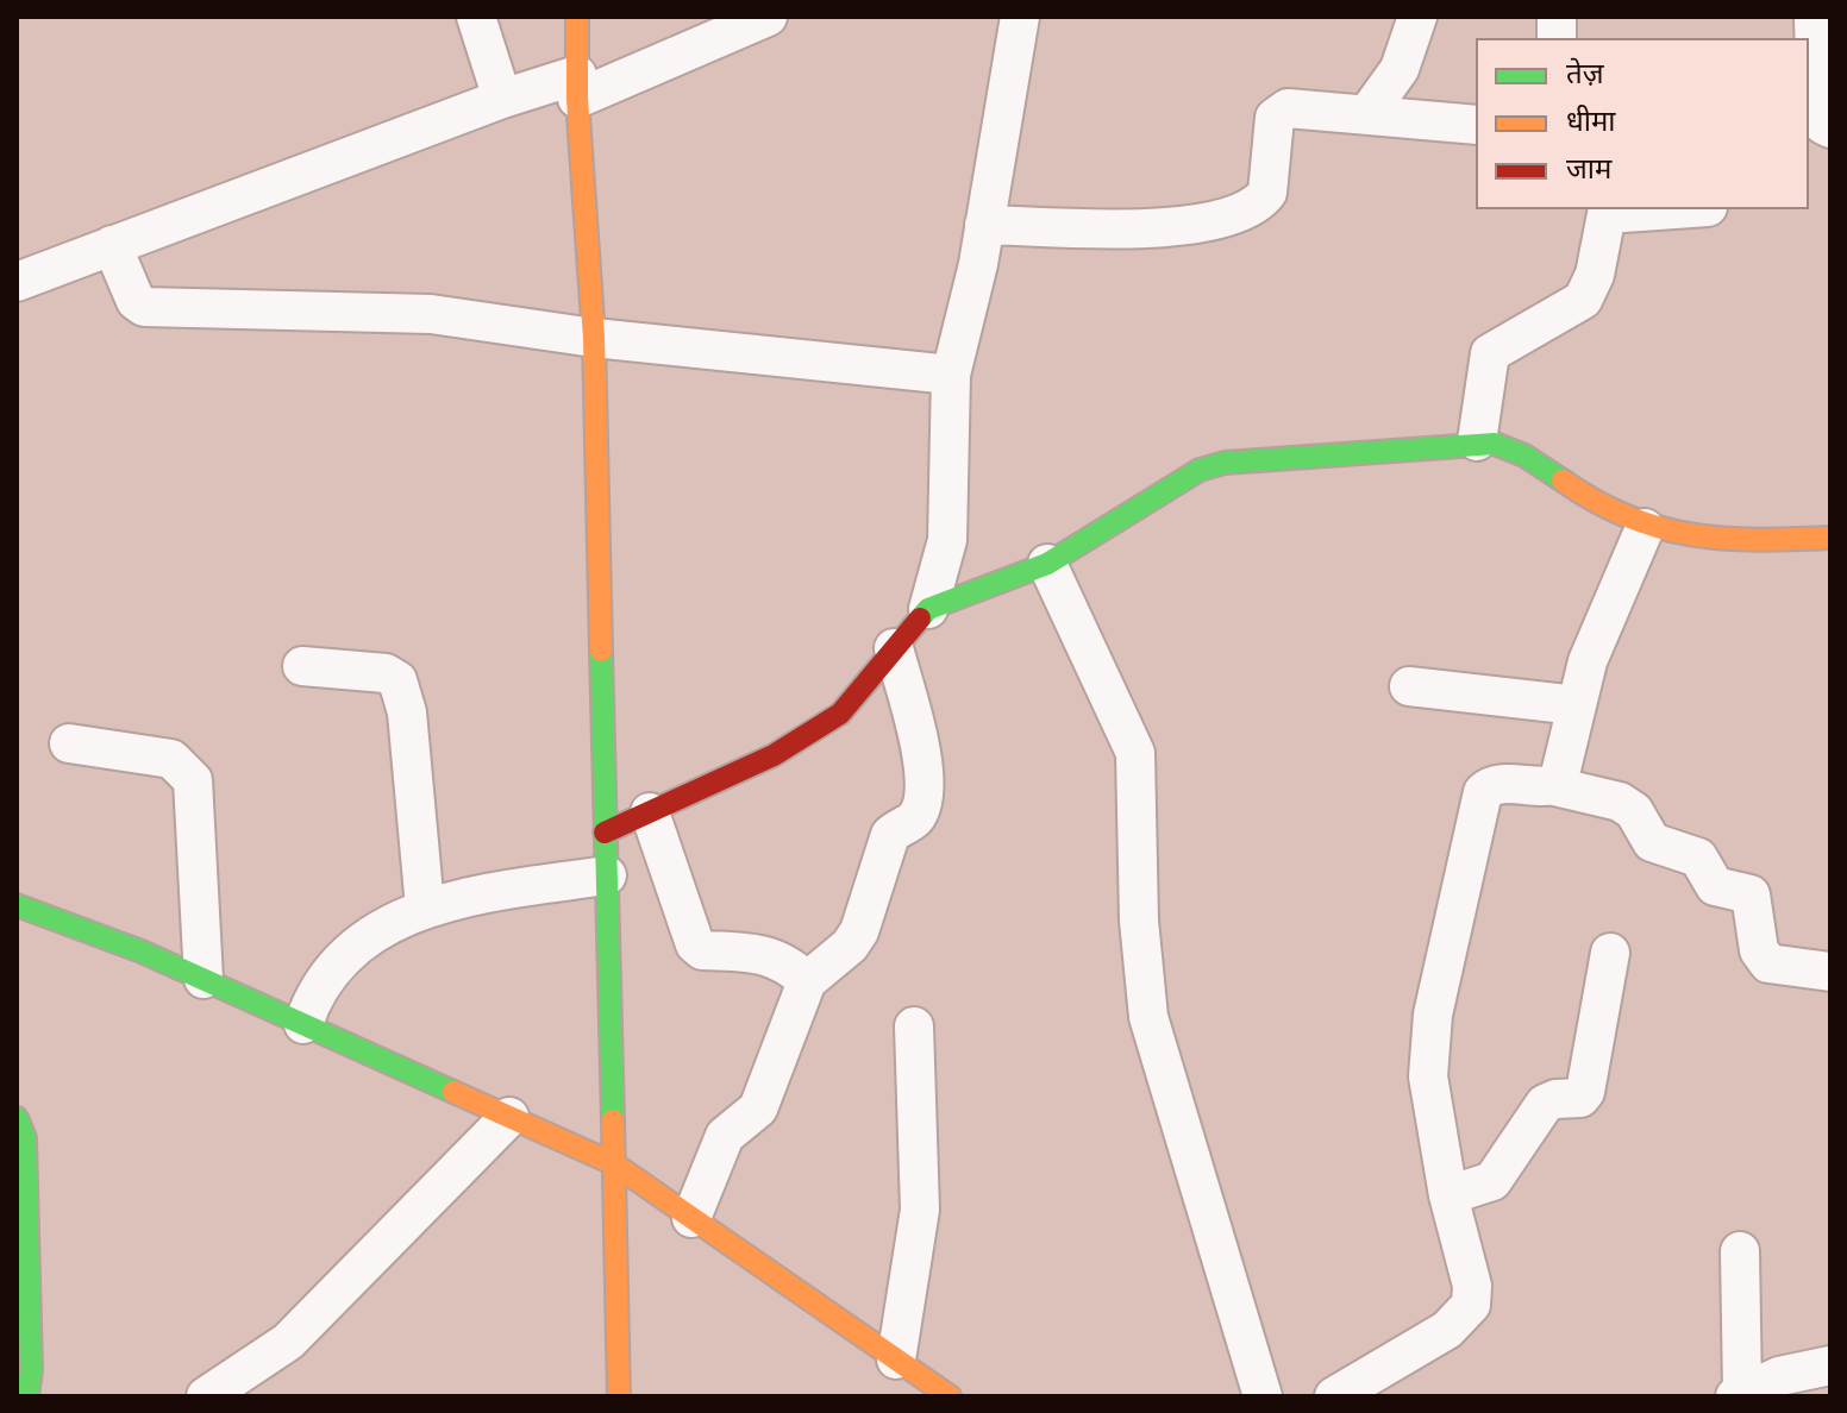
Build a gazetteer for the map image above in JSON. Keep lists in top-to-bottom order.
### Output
{
  "legend": ["तेज़", "धीमा", "जाम"]
}
